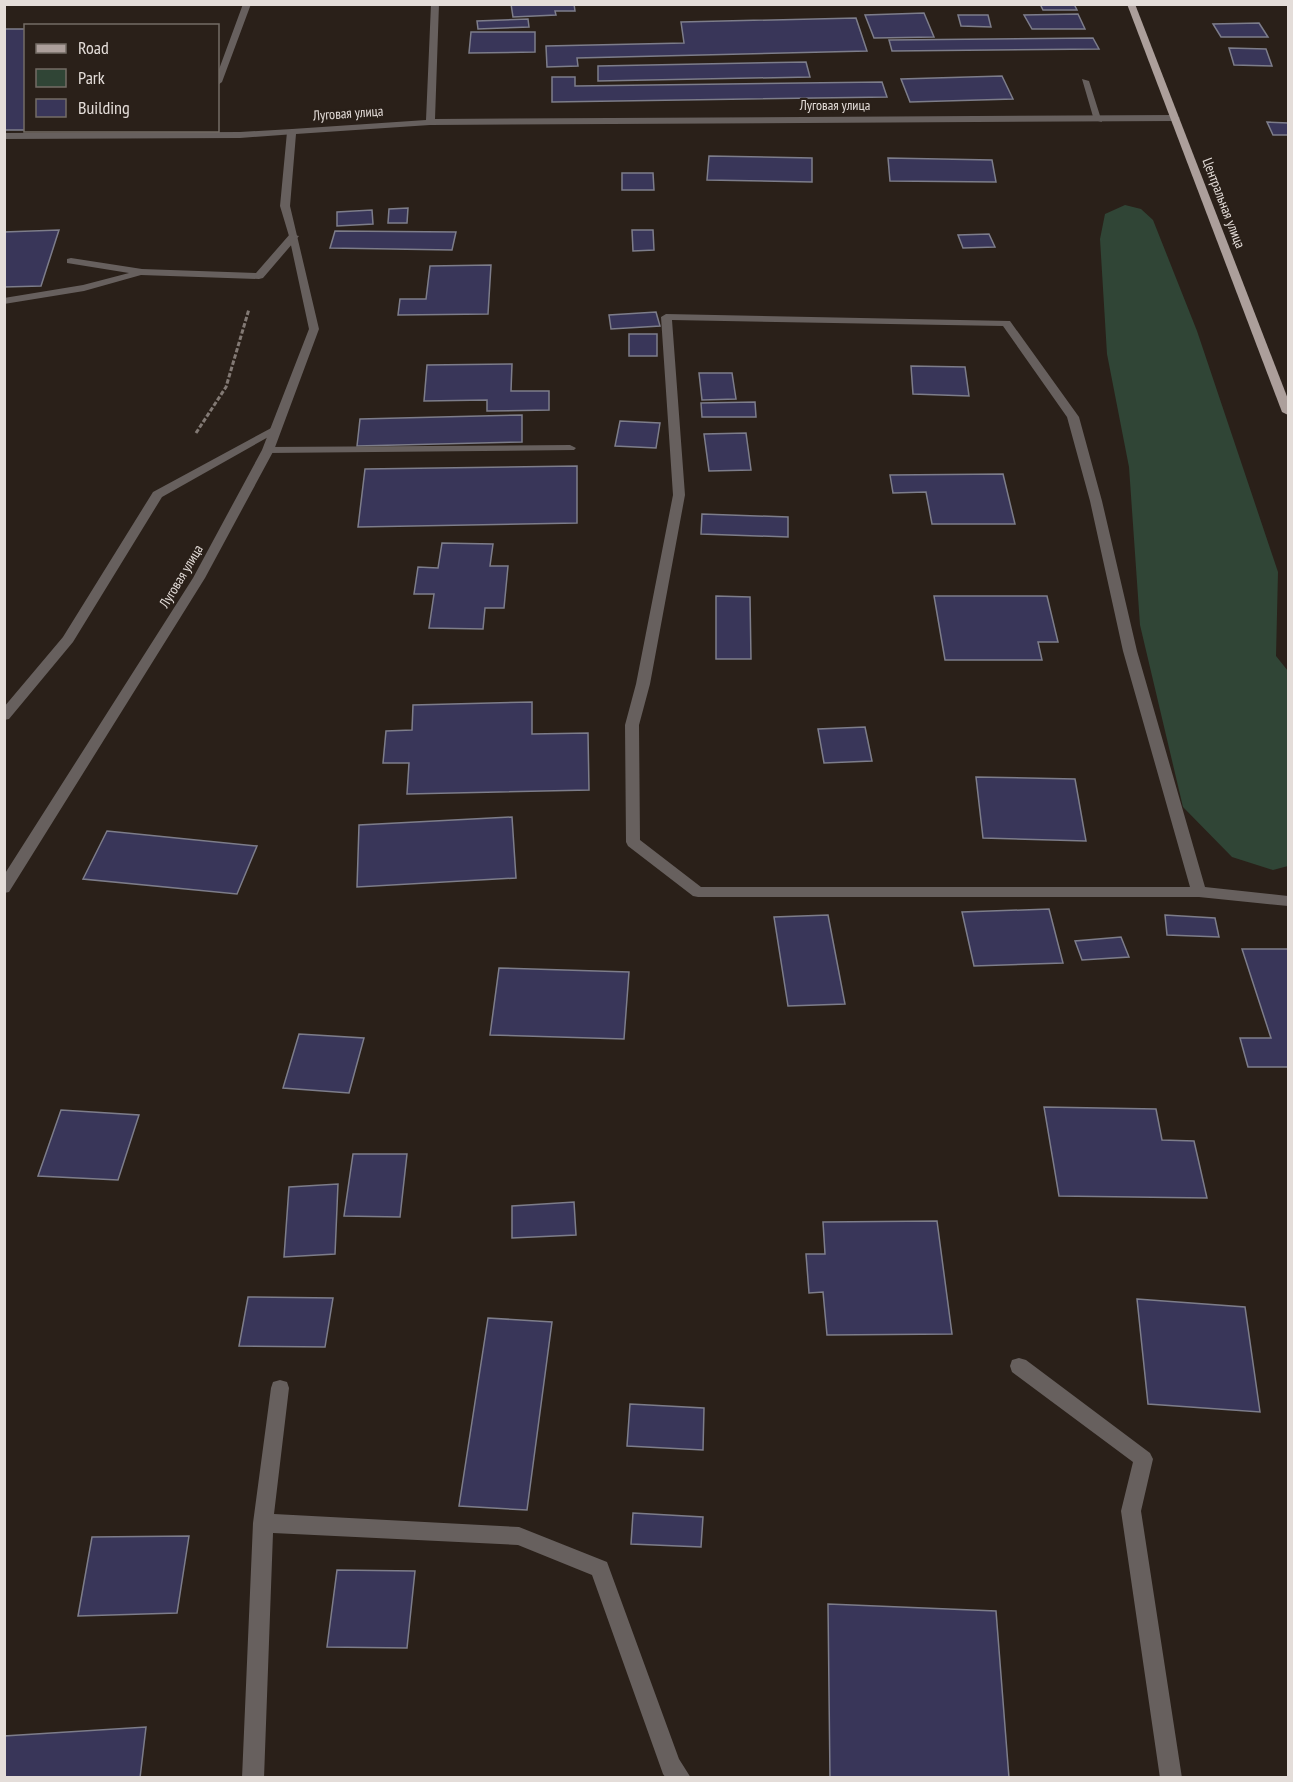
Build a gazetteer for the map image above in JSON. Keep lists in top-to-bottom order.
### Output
{
  "streets": {
    "main road": ["Центральная улица"],
    "street": ["Луговая улица"]
  },
  "crossings": [
    ["Луговая улица", "Центральная улица"]
  ],
  "legend": ["Road", "Park", "Building"]
}
